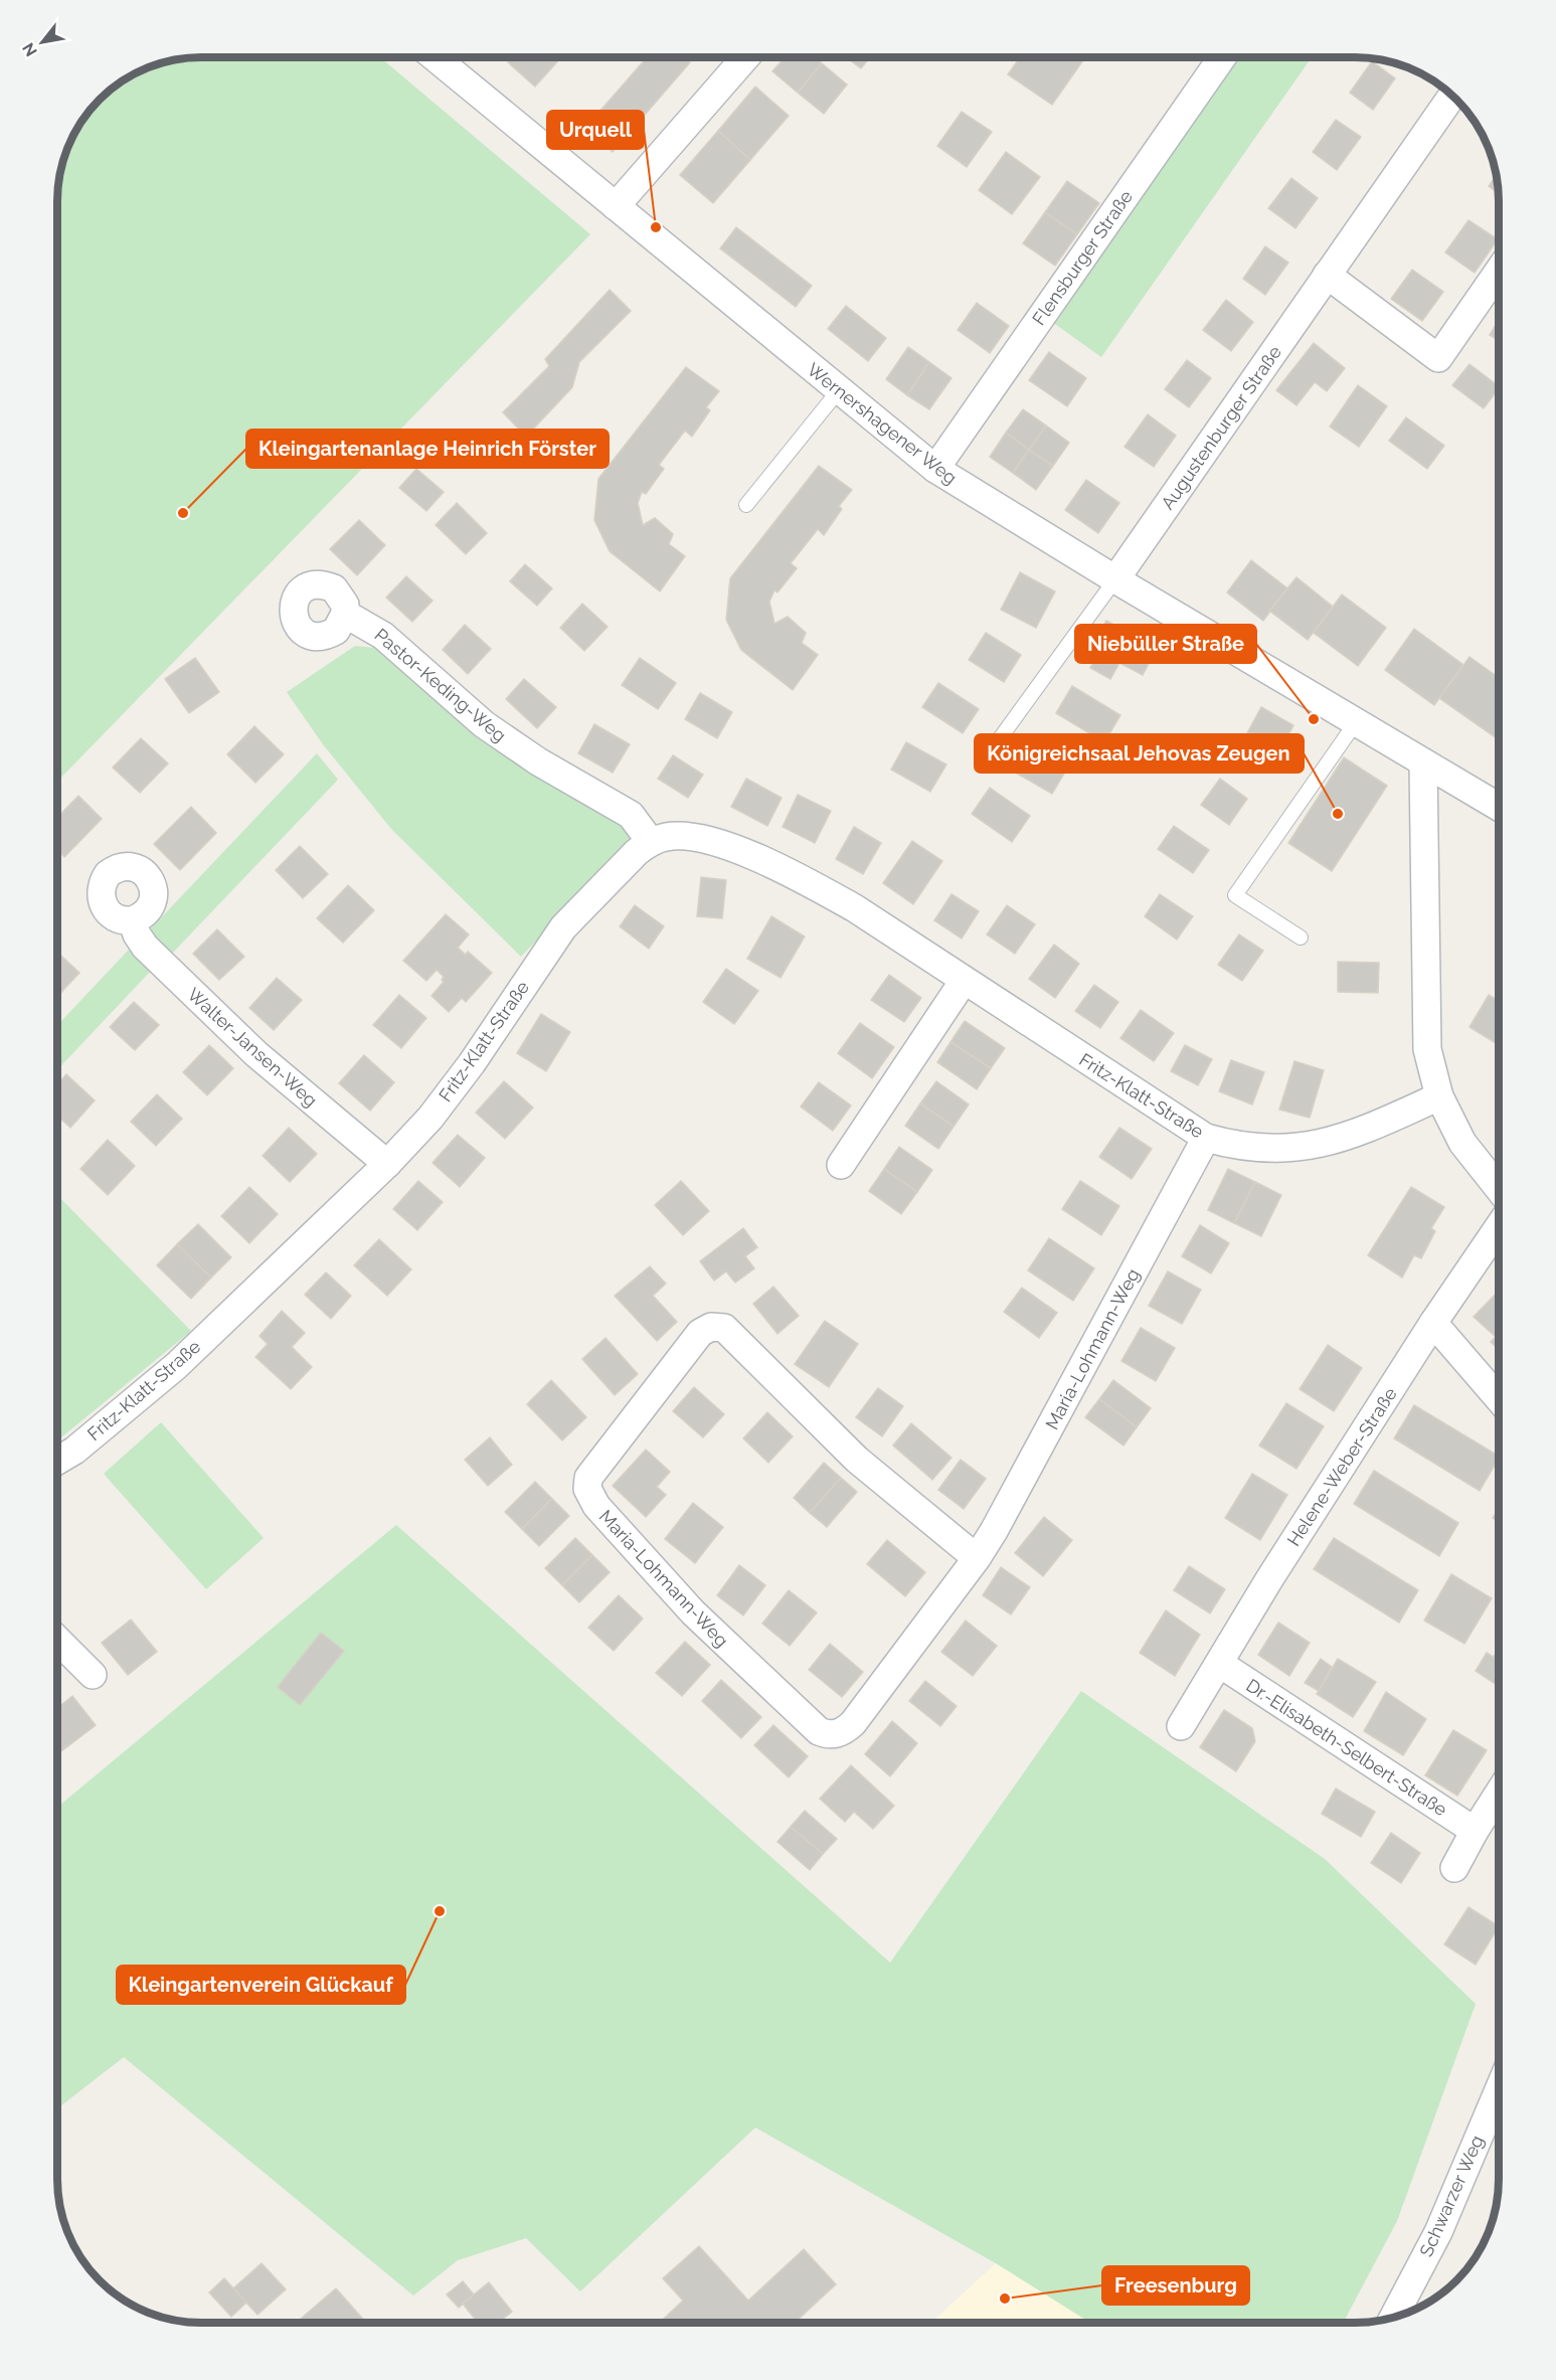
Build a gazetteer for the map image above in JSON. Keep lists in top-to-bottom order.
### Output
{
  "streets": {
    "street": [
      "Flensburger Straße",
      "Wernershagener Weg",
      "Augustenburger Straße",
      "Pastor-Keding-Weg",
      "Fritz-Klatt-Straße",
      "Walter-Jansen-Weg",
      "Maria-Lohmann-Weg",
      "Helene-Weber-Straße",
      "Dr.-Elisabeth-Selbert-Straße",
      "Schwarzer Weg"
    ]
  },
  "crossings": [
    ["Flensburger Straße", "Wernershagener Weg"],
    ["Wernershagener Weg", "Augustenburger Straße"],
    ["Pastor-Keding-Weg", "Fritz-Klatt-Straße"],
    ["Fritz-Klatt-Straße", "Walter-Jansen-Weg"],
    ["Fritz-Klatt-Straße", "Maria-Lohmann-Weg"],
    ["Helene-Weber-Straße", "Dr.-Elisabeth-Selbert-Straße"]
  ],
  "places": [
    "Urquell",
    "Kleingartenanlage Heinrich Förster",
    "Niebüller Straße",
    "Königreichsaal Jehovas Zeugen",
    "Kleingartenverein Glückauf",
    "Freesenburg"
  ],
  "north": "bottom left"
}
